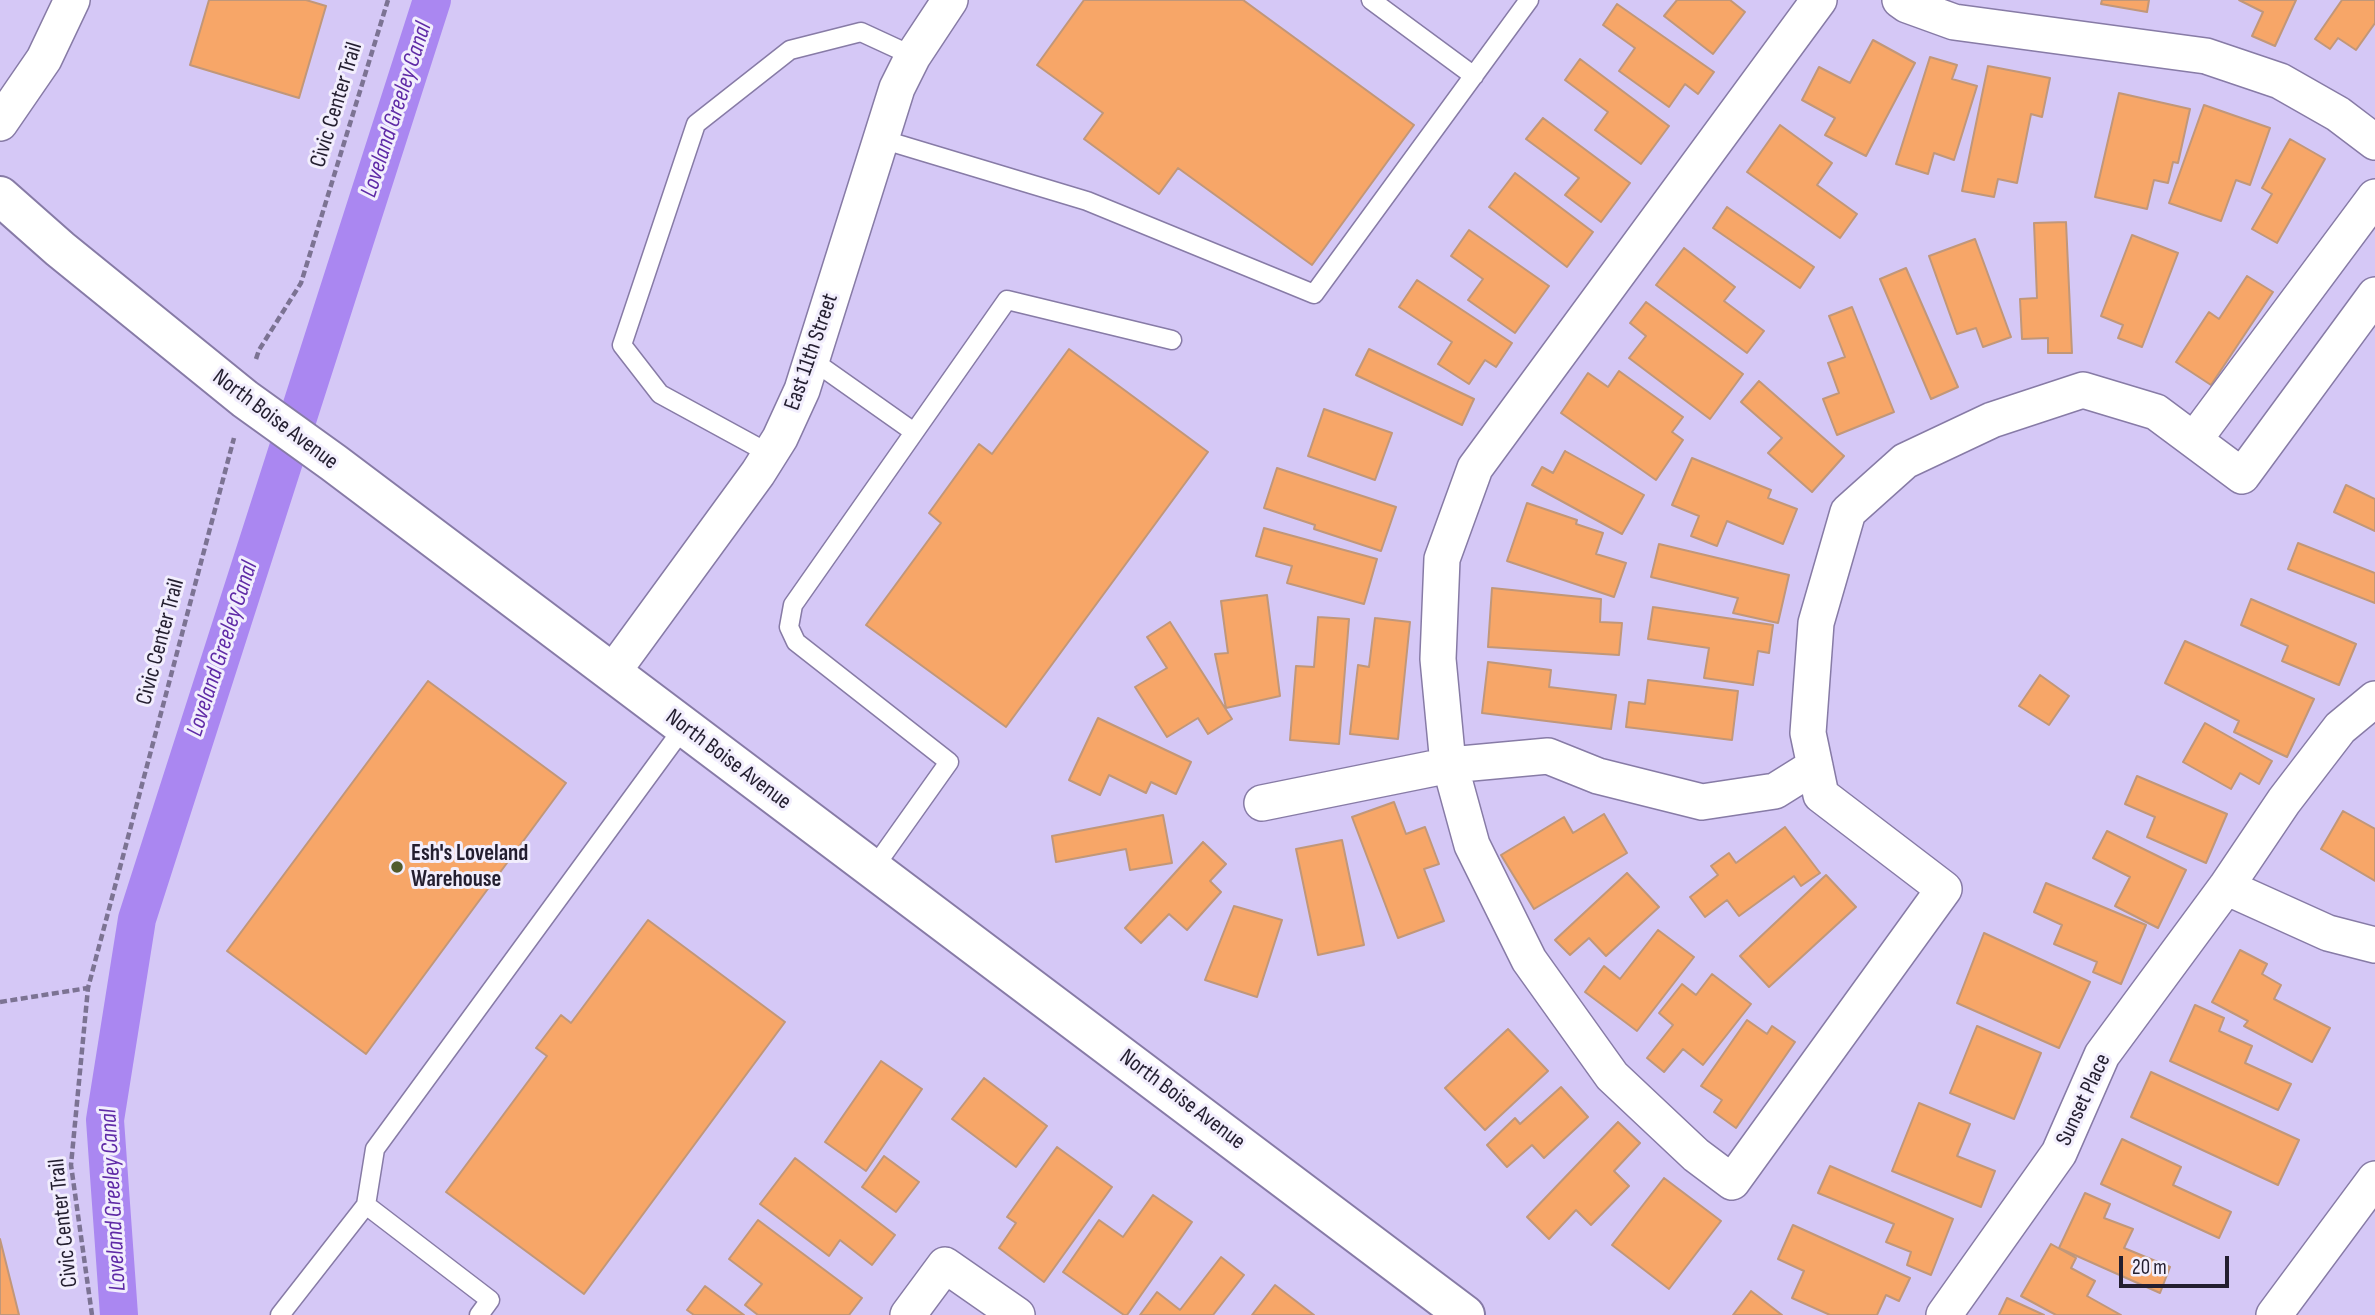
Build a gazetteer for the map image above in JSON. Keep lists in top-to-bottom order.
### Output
{
  "streets": {
    "street": ["East 11th Street", "North Boise Avenue", "Sunset Place"],
    "path": ["Civic Center Trail"]
  },
  "crossings": [
    ["Civic Center Trail", "North Boise Avenue"],
    ["East 11th Street", "North Boise Avenue"]
  ],
  "water": ["Loveland Greeley Canal"],
  "places": ["Esh's Loveland Warehouse"],
  "scale_bar": "20 m"
}
